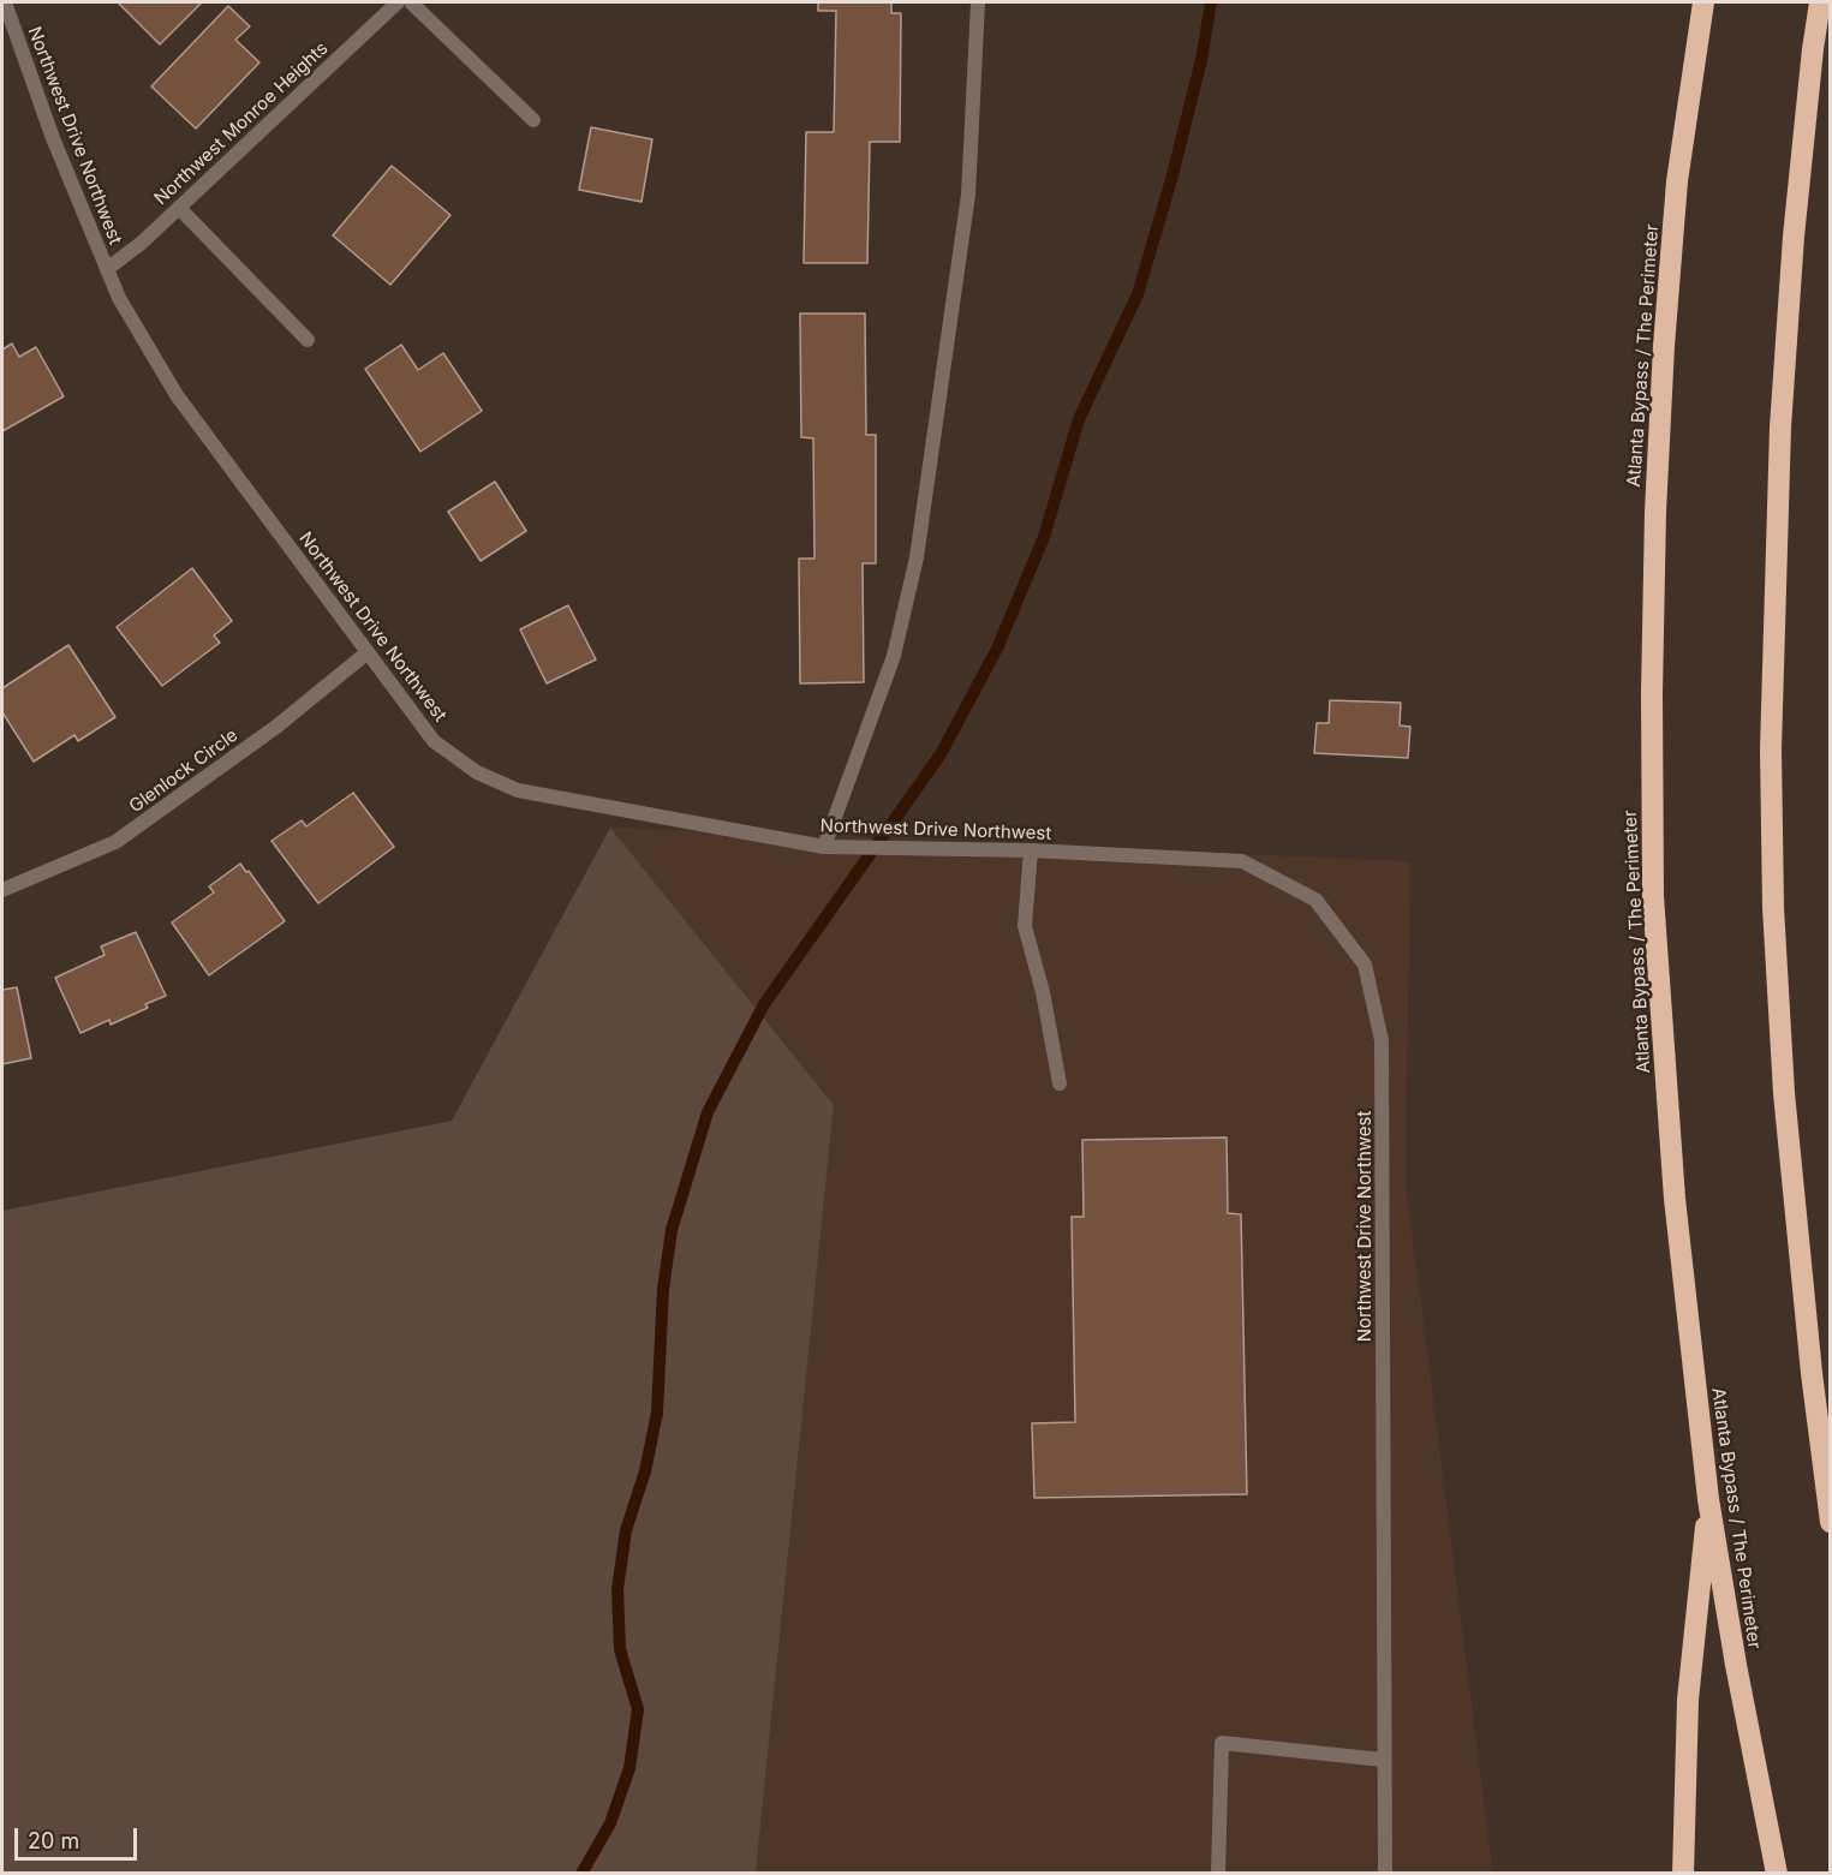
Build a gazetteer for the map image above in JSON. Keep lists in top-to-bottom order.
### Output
{
  "streets": {
    "highway": ["Atlanta Bypass / The Perimeter"],
    "street": ["Northwest Monroe Heights", "Northwest Drive Northwest", "Glenlock Circle"]
  },
  "crossings": [
    ["Northwest Monroe Heights", "Northwest Drive Northwest"],
    ["Northwest Drive Northwest", "Glenlock Circle"]
  ],
  "scale_bar": "20 m"
}
